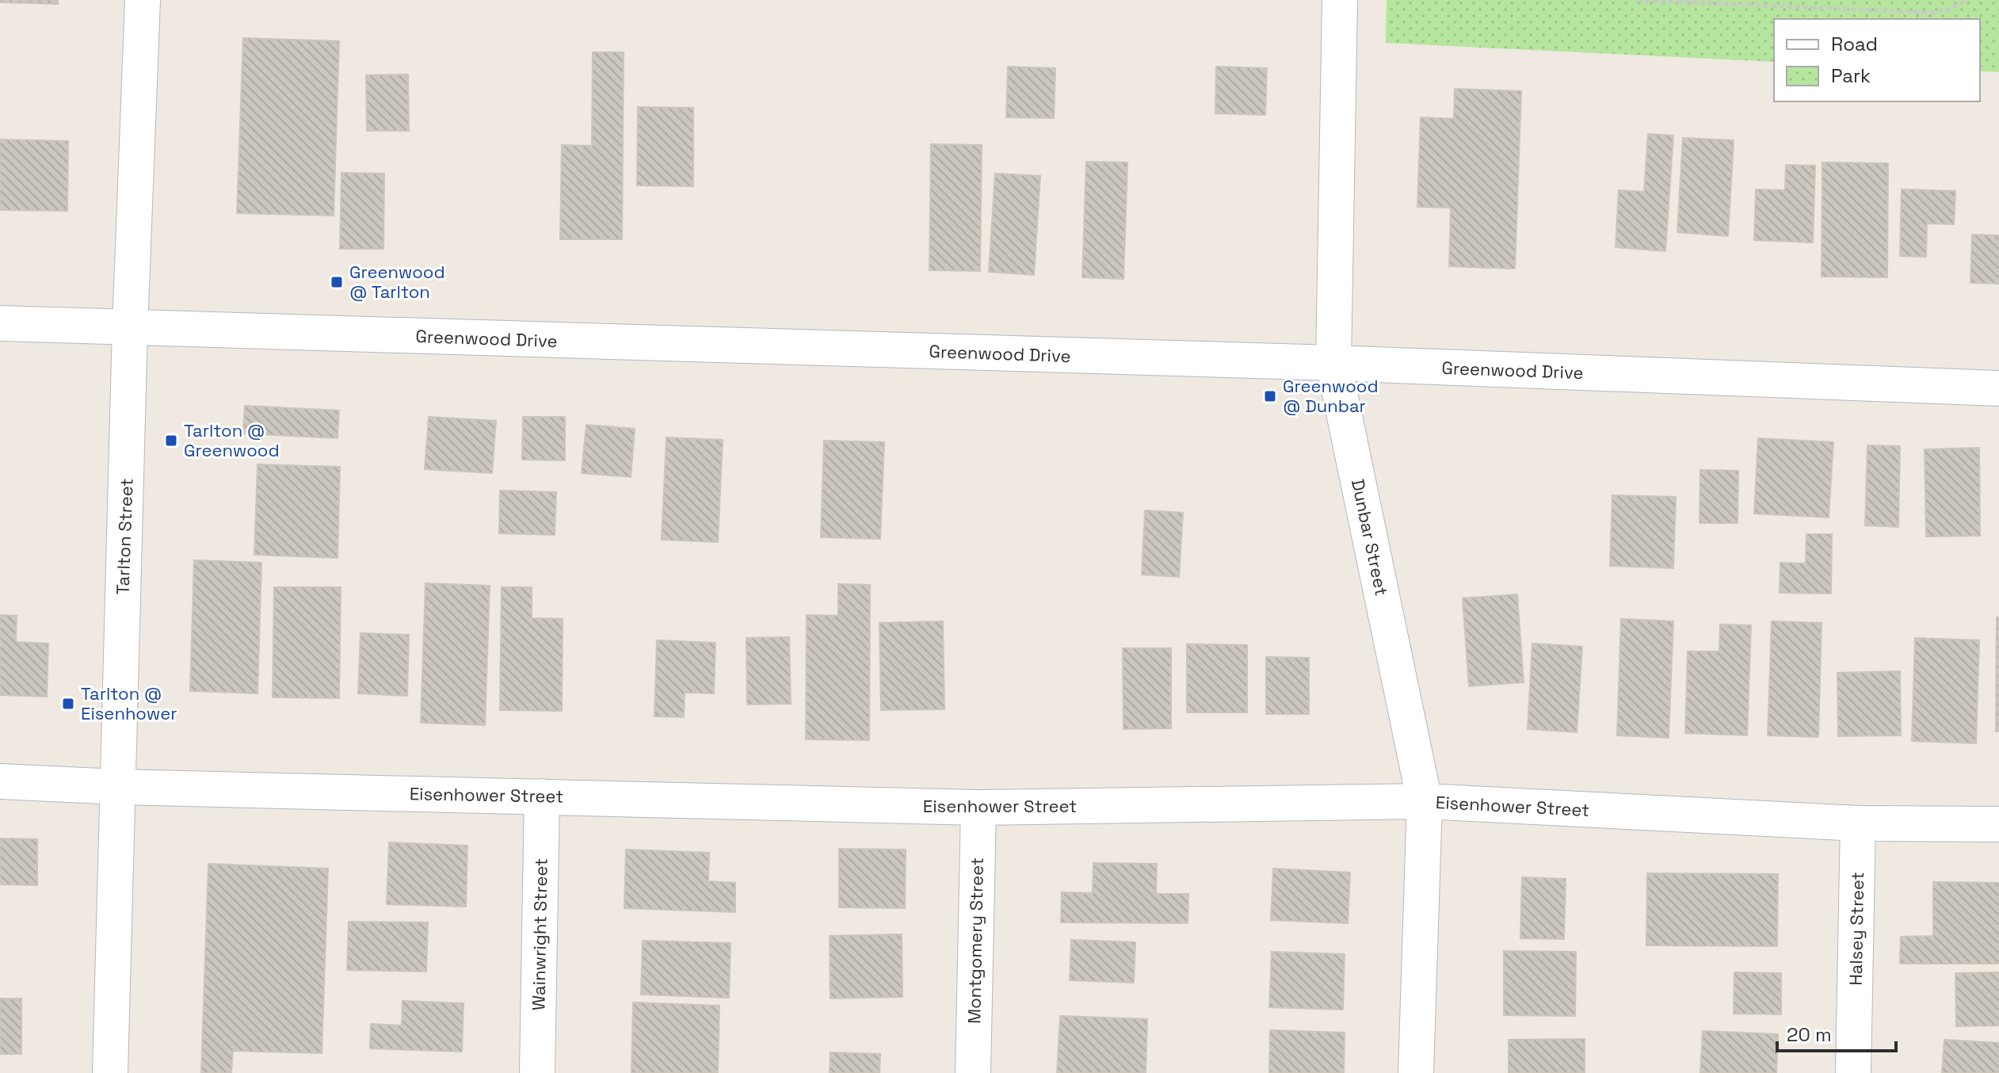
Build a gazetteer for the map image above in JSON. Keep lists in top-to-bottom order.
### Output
{
  "streets": {
    "street": [
      "Greenwood Drive",
      "Tarlton Street",
      "Dunbar Street",
      "Eisenhower Street",
      "Halsey Street",
      "Wainwright Street",
      "Montgomery Street"
    ]
  },
  "crossings": [
    ["Greenwood Drive", "Tarlton Street"],
    ["Greenwood Drive", "Dunbar Street"],
    ["Tarlton Street", "Eisenhower Street"],
    ["Dunbar Street", "Eisenhower Street"],
    ["Eisenhower Street", "Halsey Street"],
    ["Eisenhower Street", "Wainwright Street"],
    ["Eisenhower Street", "Montgomery Street"]
  ],
  "places": {
    "transit": [
      "Greenwood @ Tarlton",
      "Greenwood @ Dunbar",
      "Tarlton @ Greenwood",
      "Tarlton @ Eisenhower"
    ]
  },
  "legend": ["Road", "Park"],
  "scale_bar": "20 m"
}
